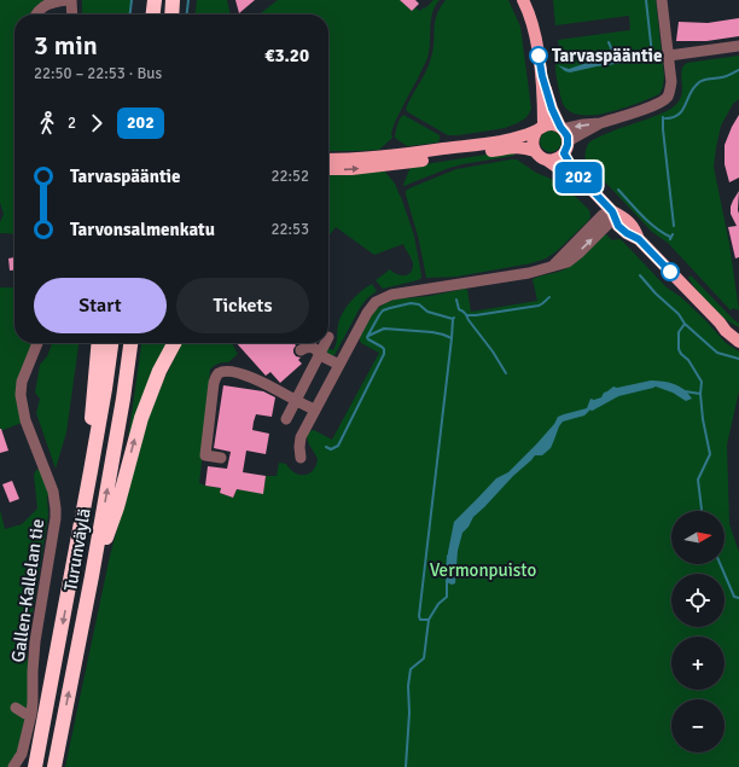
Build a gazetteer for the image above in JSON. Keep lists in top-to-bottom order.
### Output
{
  "streets": {
    "highway": ["Turunväylä"],
    "street": ["Gallen-Kallelan tie"]
  },
  "parks": ["Vermonpuisto"],
  "places": ["Tarvaspääntie"],
  "lines": ["bus line 202"],
  "north": "right",
  "page": {
    "on_map": "202",
    "heading": ["3 min", "22:50 – 22:53 · Bus", "€3.20"],
    "legs": ["2", "202"],
    "list": [
      {
        "name": "Tarvaspääntie",
        "value": "22:52"
      },
      {
        "name": "Tarvonsalmenkatu",
        "value": "22:53"
      }
    ],
    "buttons": ["Start", "Tickets"],
    "map_buttons": ["+", "−"]
  }
}
